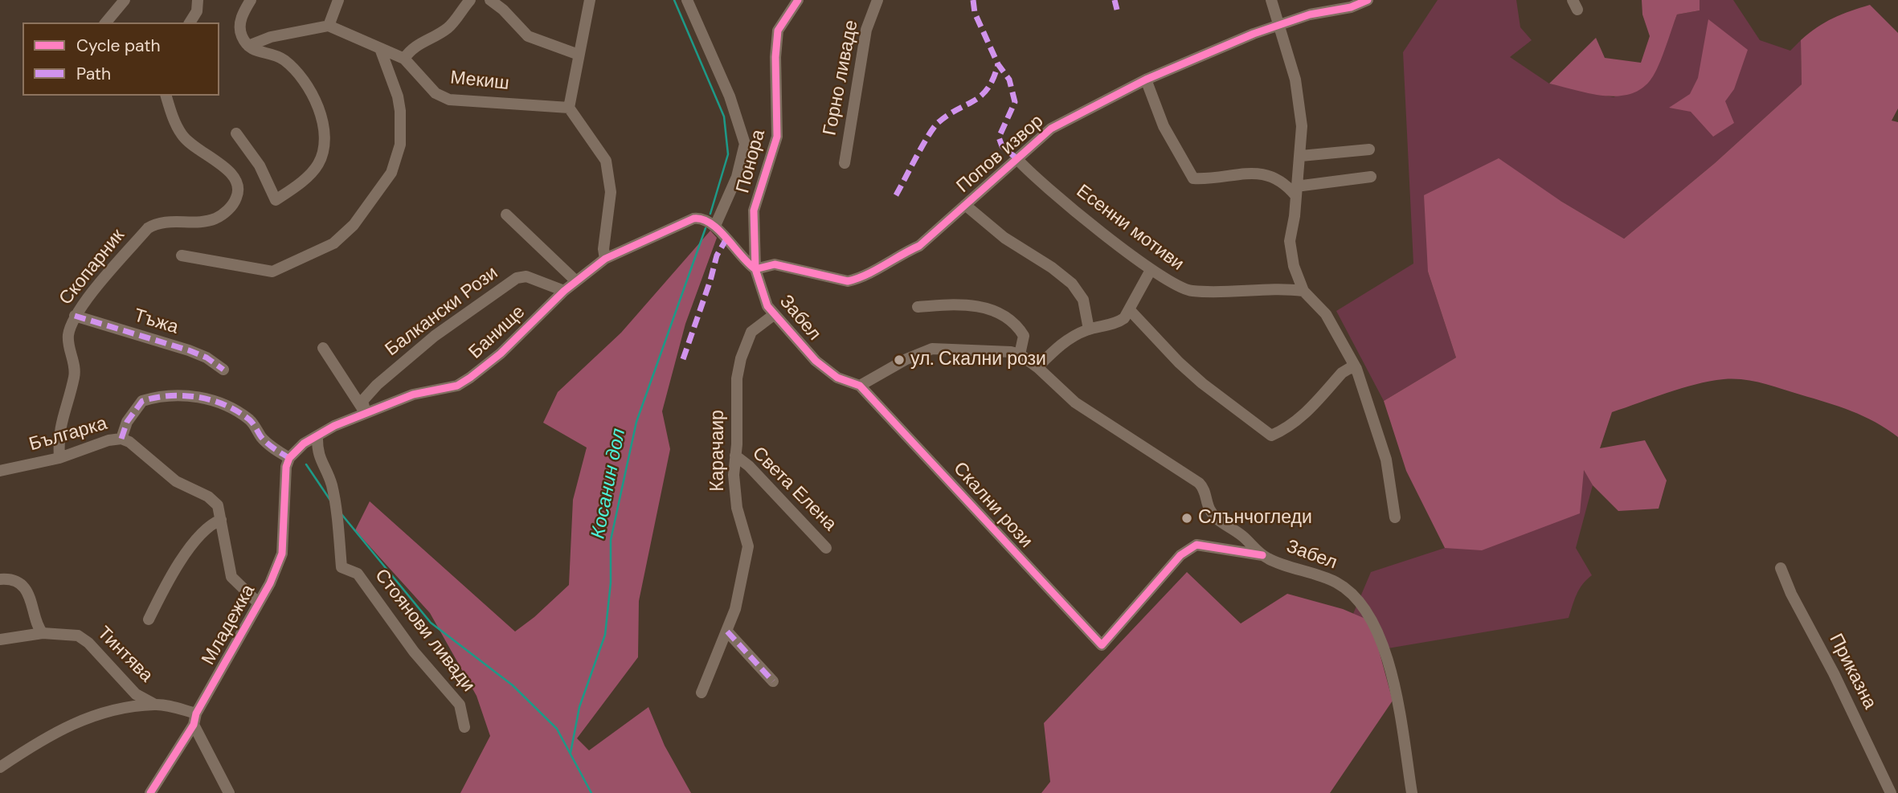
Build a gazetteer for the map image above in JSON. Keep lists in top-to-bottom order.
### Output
{
  "streets": {
    "street": [
      "Горно ливаде",
      "Мекиш",
      "Попов извор",
      "Понора",
      "Есенни мотиви",
      "Скопарник",
      "Балкански Рози",
      "Забел",
      "Тъжа",
      "Банище",
      "Българка",
      "Карачаир",
      "Света Елена",
      "Скални рози",
      "Младежка",
      "Стоянови ливади",
      "Тинтява",
      "Приказна"
    ]
  },
  "crossings": [
    ["Попов извор", "Понора"],
    ["Попов извор", "Есенни мотиви"],
    ["Попов извор", "Забел"],
    ["Понора", "Забел"],
    ["Скопарник", "Тъжа"],
    ["Скопарник", "Българка"],
    ["Балкански Рози", "Банище"],
    ["Забел", "Карачаир"],
    ["Забел", "Скални рози"],
    ["Банище", "Младежка"],
    ["Банище", "Стоянови ливади"],
    ["Българка", "Младежка"],
    ["Карачаир", "Света Елена"]
  ],
  "water": ["Косанин дол"],
  "places": ["ул. Скални рози", "Слънчогледи"],
  "legend": ["Cycle path", "Path"]
}
